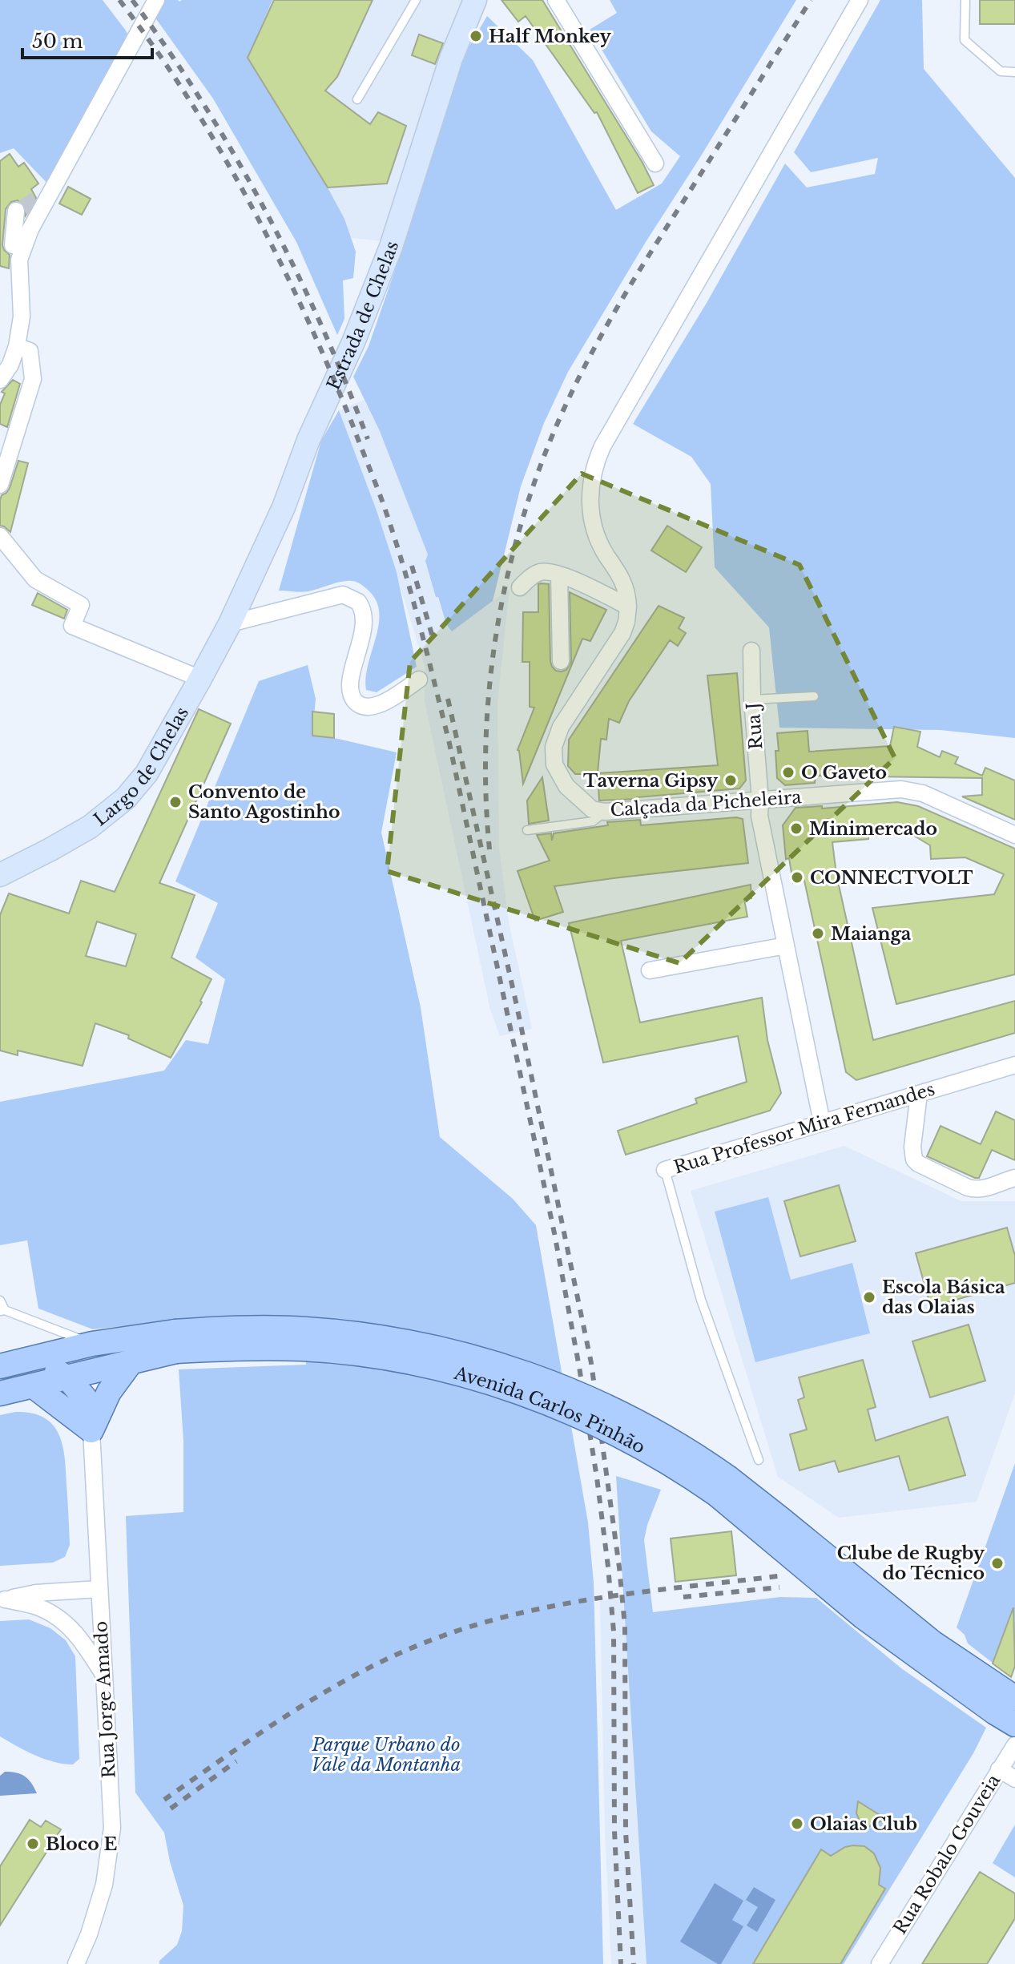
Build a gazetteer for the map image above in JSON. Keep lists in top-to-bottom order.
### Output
{
  "streets": {
    "main road": ["Estrada de Chelas", "Largo de Chelas", "Avenida Carlos Pinhão"],
    "street": [
      "Rua J",
      "Calçada da Picheleira",
      "Rua Professor Mira Fernandes",
      "Rua Jorge Amado",
      "Rua Robalo Gouveia"
    ]
  },
  "crossings": [
    ["Estrada de Chelas", "Largo de Chelas"],
    ["Rua J", "Calçada da Picheleira"],
    ["Rua J", "Rua Professor Mira Fernandes"]
  ],
  "parks": ["Parque Urbano do Vale da Montanha"],
  "places": [
    "Half Monkey",
    "O Gaveto",
    "Taverna Gipsy",
    "Convento de Santo Agostinho",
    "Minimercado",
    "CONNECTVOLT",
    "Maianga",
    "Escola Básica das Olaias",
    "Clube de Rugby do Técnico",
    "Olaias Club",
    "Bloco E"
  ],
  "scale_bar": "50 m"
}
